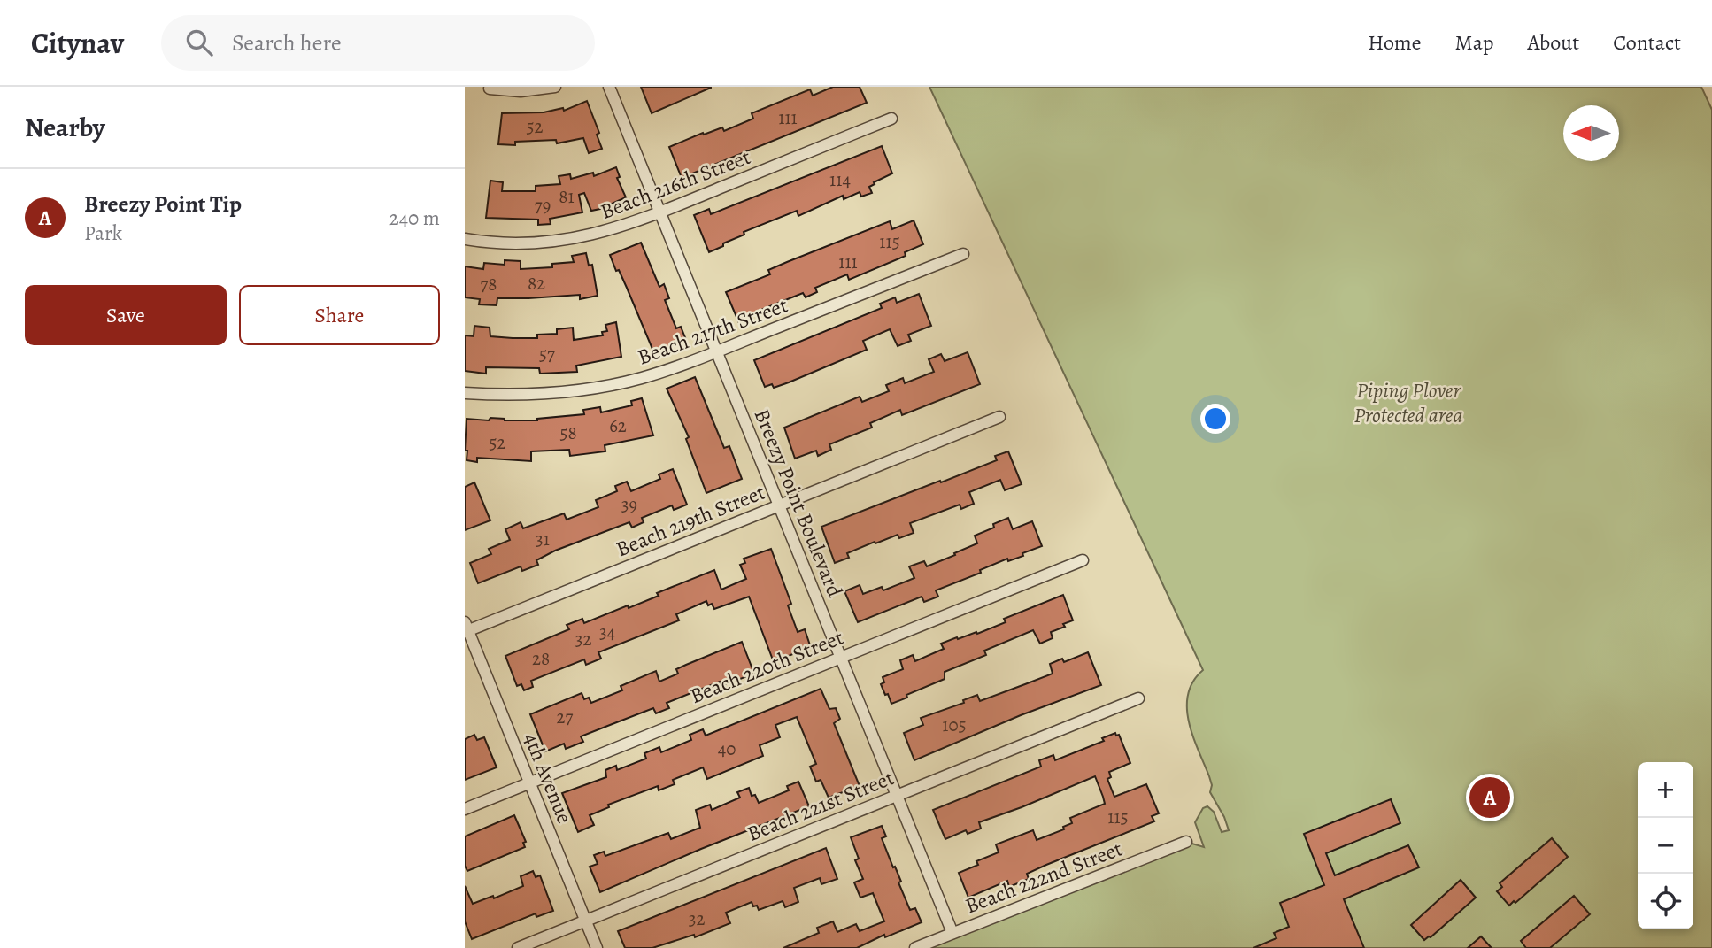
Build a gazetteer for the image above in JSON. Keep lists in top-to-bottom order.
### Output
{
  "streets": {
    "street": [
      "Beach 216th Street",
      "Beach 217th Street",
      "Breezy Point Boulevard",
      "Beach 219th Street",
      "Beach 220th Street",
      "4th Avenue",
      "Beach 221st Street",
      "Beach 222nd Street"
    ]
  },
  "crossings": [
    ["Beach 216th Street", "Breezy Point Boulevard"],
    ["Beach 217th Street", "Breezy Point Boulevard"],
    ["Breezy Point Boulevard", "Beach 219th Street"],
    ["Breezy Point Boulevard", "Beach 220th Street"],
    ["Breezy Point Boulevard", "Beach 221st Street"],
    ["Breezy Point Boulevard", "Beach 222nd Street"],
    ["Beach 219th Street", "4th Avenue"],
    ["Beach 220th Street", "4th Avenue"],
    ["4th Avenue", "Beach 221st Street"]
  ],
  "parks": ["Piping Plover Protected area"],
  "house_numbers": [
    "111",
    "52",
    "114",
    "81",
    "79",
    "115",
    "111",
    "82",
    "78",
    "57",
    "62",
    "58",
    "52",
    "39",
    "31",
    "34",
    "32",
    "28",
    "27",
    "105",
    "40",
    "115",
    "32"
  ],
  "north": "left",
  "page": {
    "header": "Citynav",
    "search": "Search here",
    "nav": [
      "Home",
      "Map",
      "About",
      "Contact"
    ],
    "heading": "Nearby",
    "list": [
      {
        "mark": "A",
        "name": "Breezy Point Tip",
        "note": "Park",
        "value": "240 m"
      }
    ],
    "buttons": ["Save", "Share"],
    "map_buttons": ["+", "−"],
    "pins": "A"
  }
}
